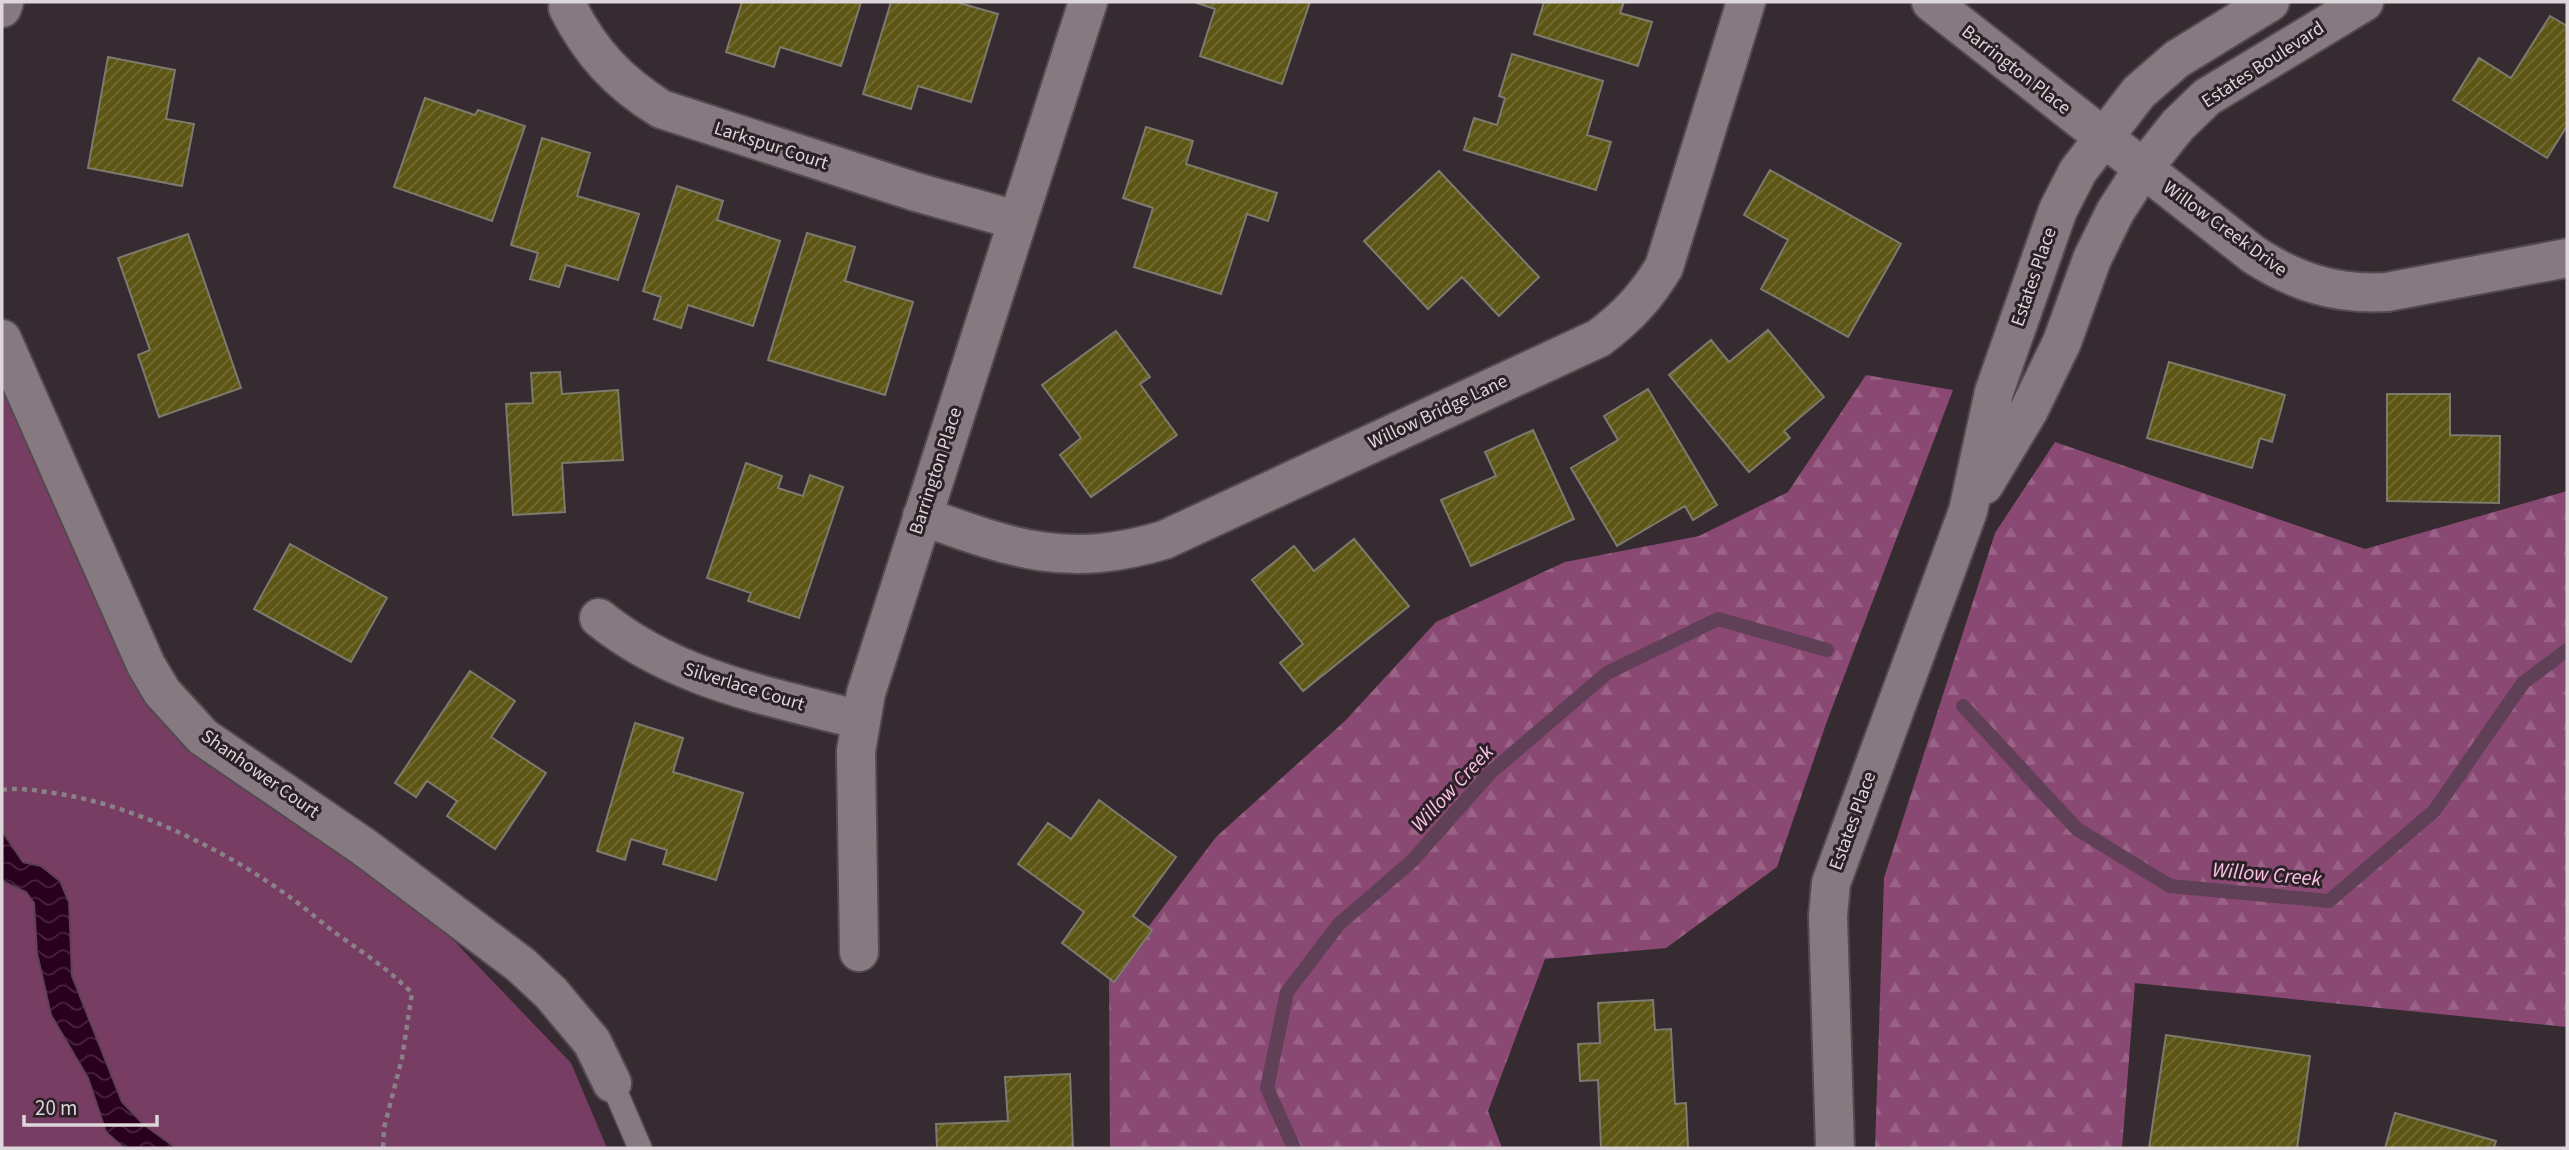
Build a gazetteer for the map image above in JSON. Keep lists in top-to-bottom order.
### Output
{
  "streets": {
    "street": [
      "Estates Boulevard",
      "Barrington Place",
      "Larkspur Court",
      "Willow Creek Drive",
      "Estates Place",
      "Willow Bridge Lane",
      "Silverlace Court",
      "Shanhower Court"
    ]
  },
  "crossings": [
    ["Estates Boulevard", "Willow Creek Drive"],
    ["Estates Boulevard", "Estates Place"],
    ["Barrington Place", "Larkspur Court"],
    ["Barrington Place", "Willow Creek Drive"],
    ["Barrington Place", "Estates Place"],
    ["Barrington Place", "Willow Bridge Lane"],
    ["Barrington Place", "Silverlace Court"],
    ["Willow Creek Drive", "Estates Place"]
  ],
  "water": ["Willow Creek"],
  "scale_bar": "20 m"
}
